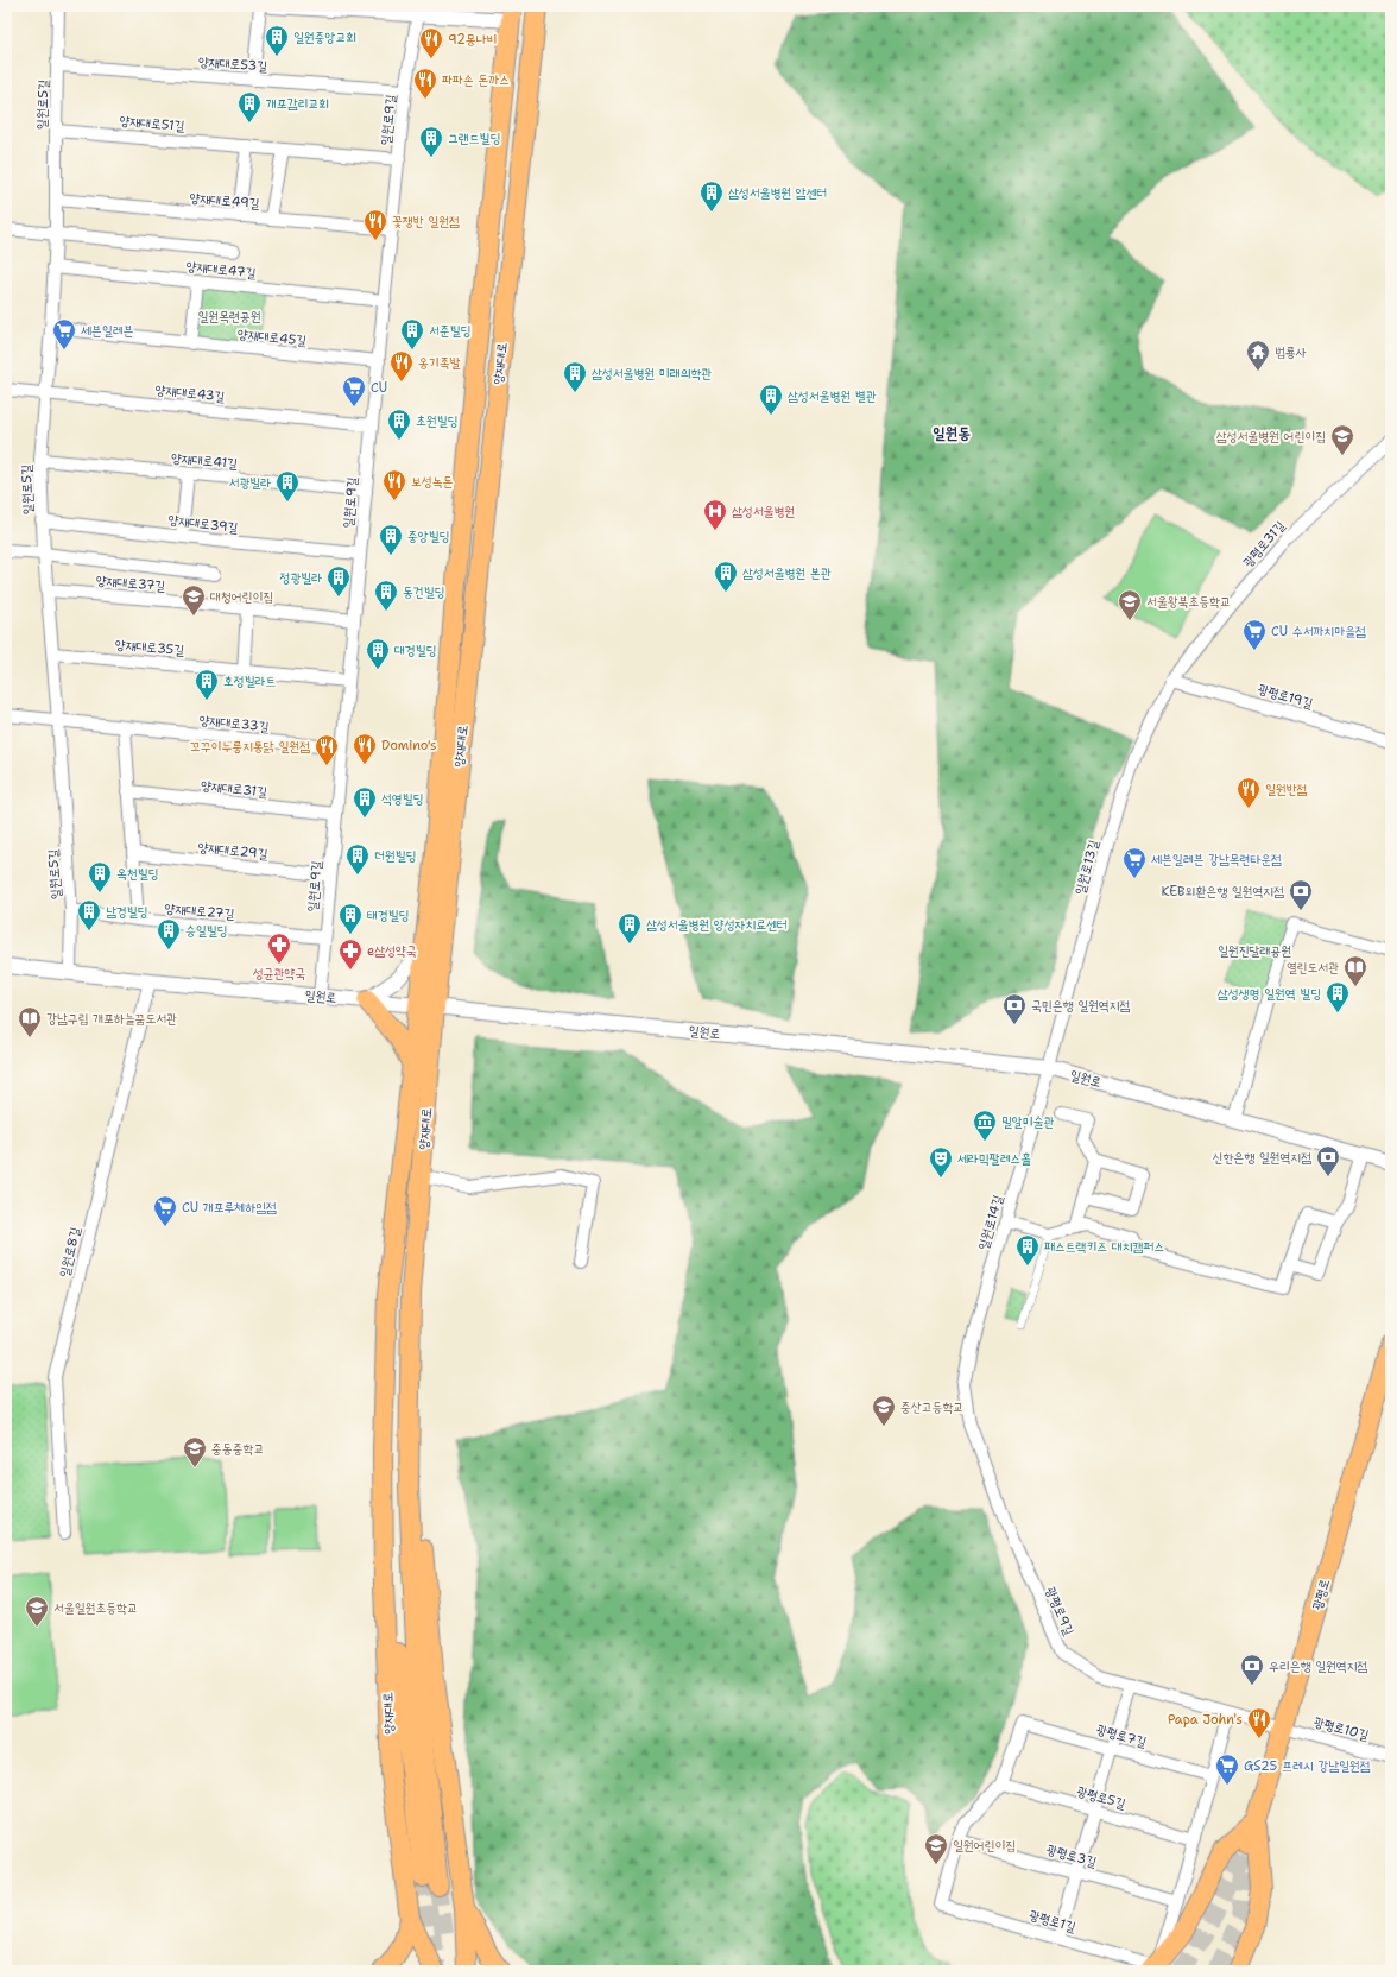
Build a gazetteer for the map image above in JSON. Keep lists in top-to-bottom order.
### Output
{
  "streets": {
    "main road": ["양재대로", "광평로"],
    "street": [
      "양재대로53길",
      "일원로5길",
      "일원로9길",
      "양재대로51길",
      "양재대로49길",
      "양재대로47길",
      "양재대로45길",
      "양재대로43길",
      "양재대로41길",
      "양재대로39길",
      "광평로31길",
      "양재대로37길",
      "양재대로35길",
      "광평로19길",
      "양재대로33길",
      "양재대로31길",
      "양재대로29길",
      "일원로13길",
      "양재대로27길",
      "일원로",
      "일원로14길",
      "일원로8길",
      "광평로9길",
      "광평로10길",
      "광평로7길",
      "광평로5길",
      "광평로3길",
      "광평로1길"
    ]
  },
  "crossings": [
    ["양재대로53길", "일원로5길"],
    ["양재대로53길", "일원로9길"],
    ["일원로5길", "양재대로51길"],
    ["일원로5길", "양재대로49길"],
    ["일원로5길", "양재대로47길"],
    ["일원로5길", "양재대로45길"],
    ["일원로5길", "양재대로43길"],
    ["일원로5길", "양재대로41길"],
    ["일원로5길", "양재대로39길"],
    ["일원로5길", "양재대로37길"],
    ["일원로5길", "양재대로35길"],
    ["일원로5길", "양재대로33길"],
    ["일원로5길", "양재대로27길"],
    ["일원로5길", "일원로"],
    ["일원로9길", "양재대로51길"],
    ["일원로9길", "양재대로49길"],
    ["일원로9길", "양재대로47길"],
    ["일원로9길", "양재대로45길"],
    ["일원로9길", "양재대로43길"],
    ["일원로9길", "양재대로41길"],
    ["일원로9길", "양재대로39길"],
    ["일원로9길", "양재대로37길"],
    ["일원로9길", "양재대로35길"],
    ["일원로9길", "양재대로33길"],
    ["일원로9길", "양재대로31길"],
    ["일원로9길", "양재대로29길"],
    ["일원로9길", "양재대로27길"],
    ["일원로9길", "일원로"],
    ["양재대로", "일원로"],
    ["광평로31길", "광평로19길"],
    ["광평로31길", "일원로13길"],
    ["광평로19길", "일원로13길"],
    ["일원로13길", "일원로"],
    ["일원로13길", "일원로14길"],
    ["일원로", "일원로14길"],
    ["일원로", "일원로8길"],
    ["일원로14길", "광평로9길"],
    ["광평로", "광평로9길"],
    ["광평로", "광평로10길"],
    ["광평로9길", "광평로10길"],
    ["광평로7길", "광평로5길"],
    ["광평로3길", "광평로1길"]
  ],
  "districts": ["일원동"],
  "parks": ["일원목련공원", "일원진달래공원"],
  "places": {
    "building": [
      "일원중앙교회",
      "개포감리교회",
      "그랜드빌딩",
      "삼성서울병원 암센터",
      "서준빌딩",
      "삼성서울병원 미래의학관",
      "삼성서울병원 별관",
      "초원빌딩",
      "서광빌라",
      "중앙빌딩",
      "삼성서울병원 본관",
      "정광빌라",
      "동건빌딩",
      "대경빌딩",
      "호정빌라트",
      "석영빌딩",
      "더원빌딩",
      "옥천빌딩",
      "남경빌딩",
      "태경빌딩",
      "삼성서울병원 양성자치료센터",
      "승일빌딩",
      "삼성생명 일원역 빌딩",
      "패스트랙키즈 대치캠퍼스"
    ],
    "restaurant": [
      "92몽나비",
      "파파손 돈까스",
      "꽃쟁반 일원점",
      "옹기족발",
      "보성녹돈",
      "Domino's",
      "꼬꾸이누룽지통닭 일원점",
      "일원반점",
      "Papa John's"
    ],
    "supermarket": [
      "세븐일레븐",
      "CU",
      "CU 수서까치마을점",
      "세븐일레븐 강남목련타운점",
      "CU 개포루체하임점",
      "GS25 프레시 강남일원점"
    ],
    "temple": ["법룡사"],
    "school or university": [
      "삼성서울병원 어린이집",
      "대청어린이집",
      "서울왕북초등학교",
      "중산고등학교",
      "중동중학교",
      "서울일원초등학교",
      "일원어린이집"
    ],
    "hospital": ["삼성서울병원"],
    "bank": [
      "KEB외환은행 일원역지점",
      "국민은행 일원역지점",
      "신한은행 일원역지점",
      "우리은행 일원역지점"
    ],
    "pharmacy": ["성균관약국", "e삼성약국"],
    "library": ["열린도서관", "강남구립 개포하늘꿈도서관"],
    "museum": ["밀알미술관"],
    "theatre": ["세라믹팔레스홀"]
  }
}
